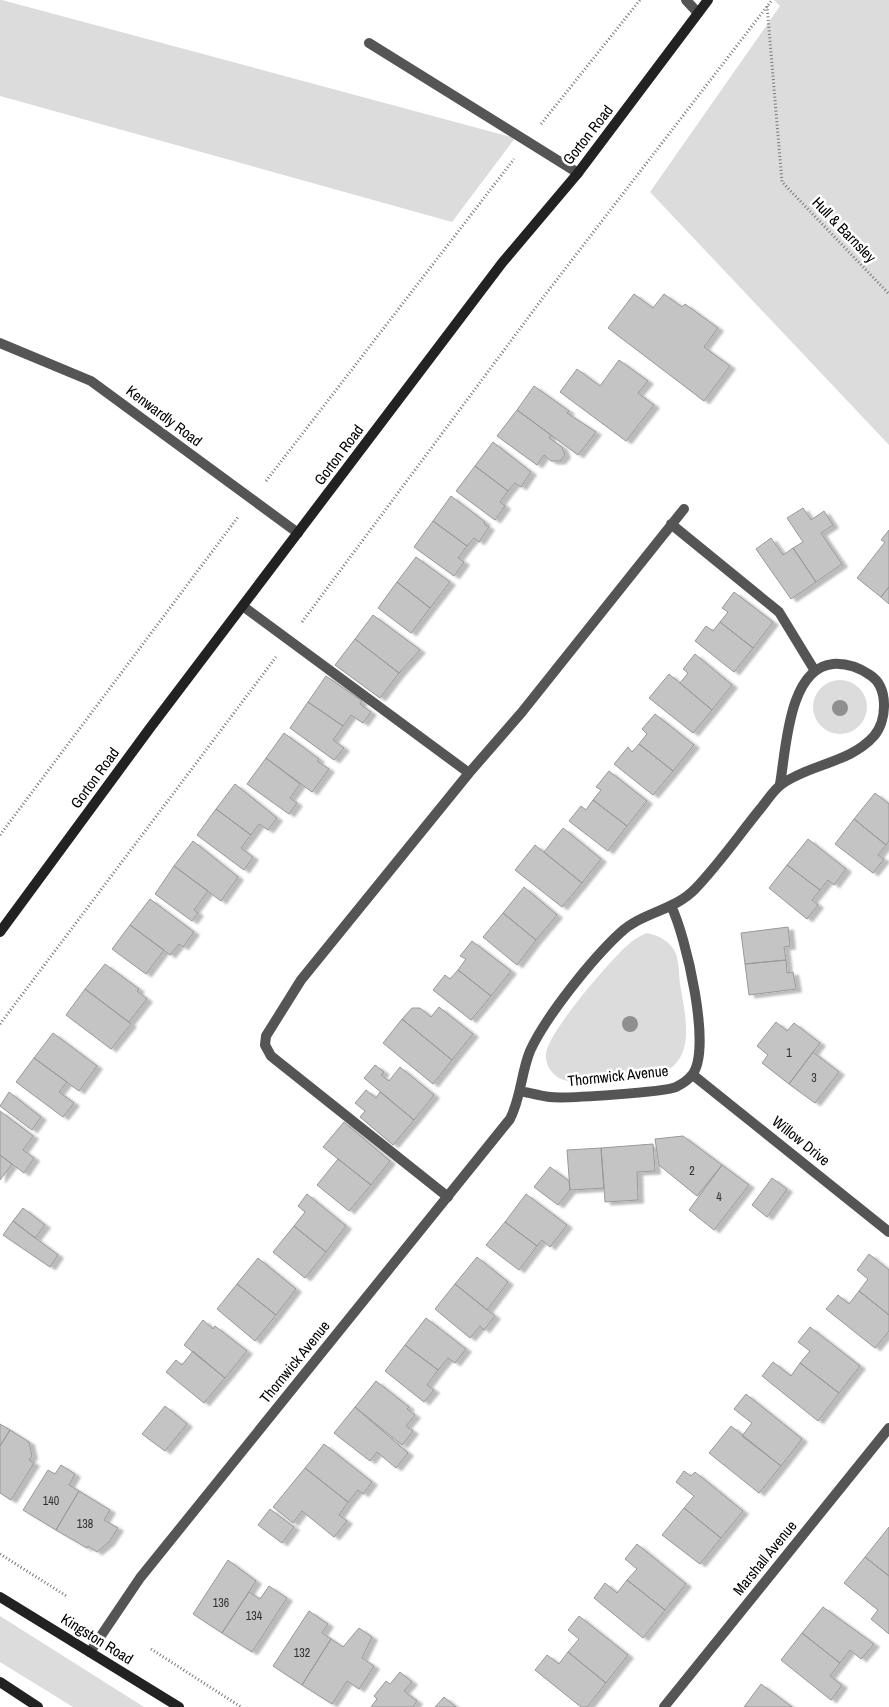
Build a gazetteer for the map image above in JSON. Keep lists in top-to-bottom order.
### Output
{
  "streets": {
    "main road": ["Gorton Road", "Kingston Road"],
    "street": [
      "Kenwardly Road",
      "Thornwick Avenue",
      "Willow Drive",
      "Marshall Avenue"
    ],
    "path": ["Hull & Barnsley"]
  },
  "crossings": [
    ["Gorton Road", "Kenwardly Road"],
    ["Thornwick Avenue", "Willow Drive"],
    ["Thornwick Avenue", "Kingston Road"]
  ],
  "house_numbers": [
    "1",
    "3",
    "2",
    "4",
    "140",
    "138",
    "136",
    "134",
    "132"
  ]
}
